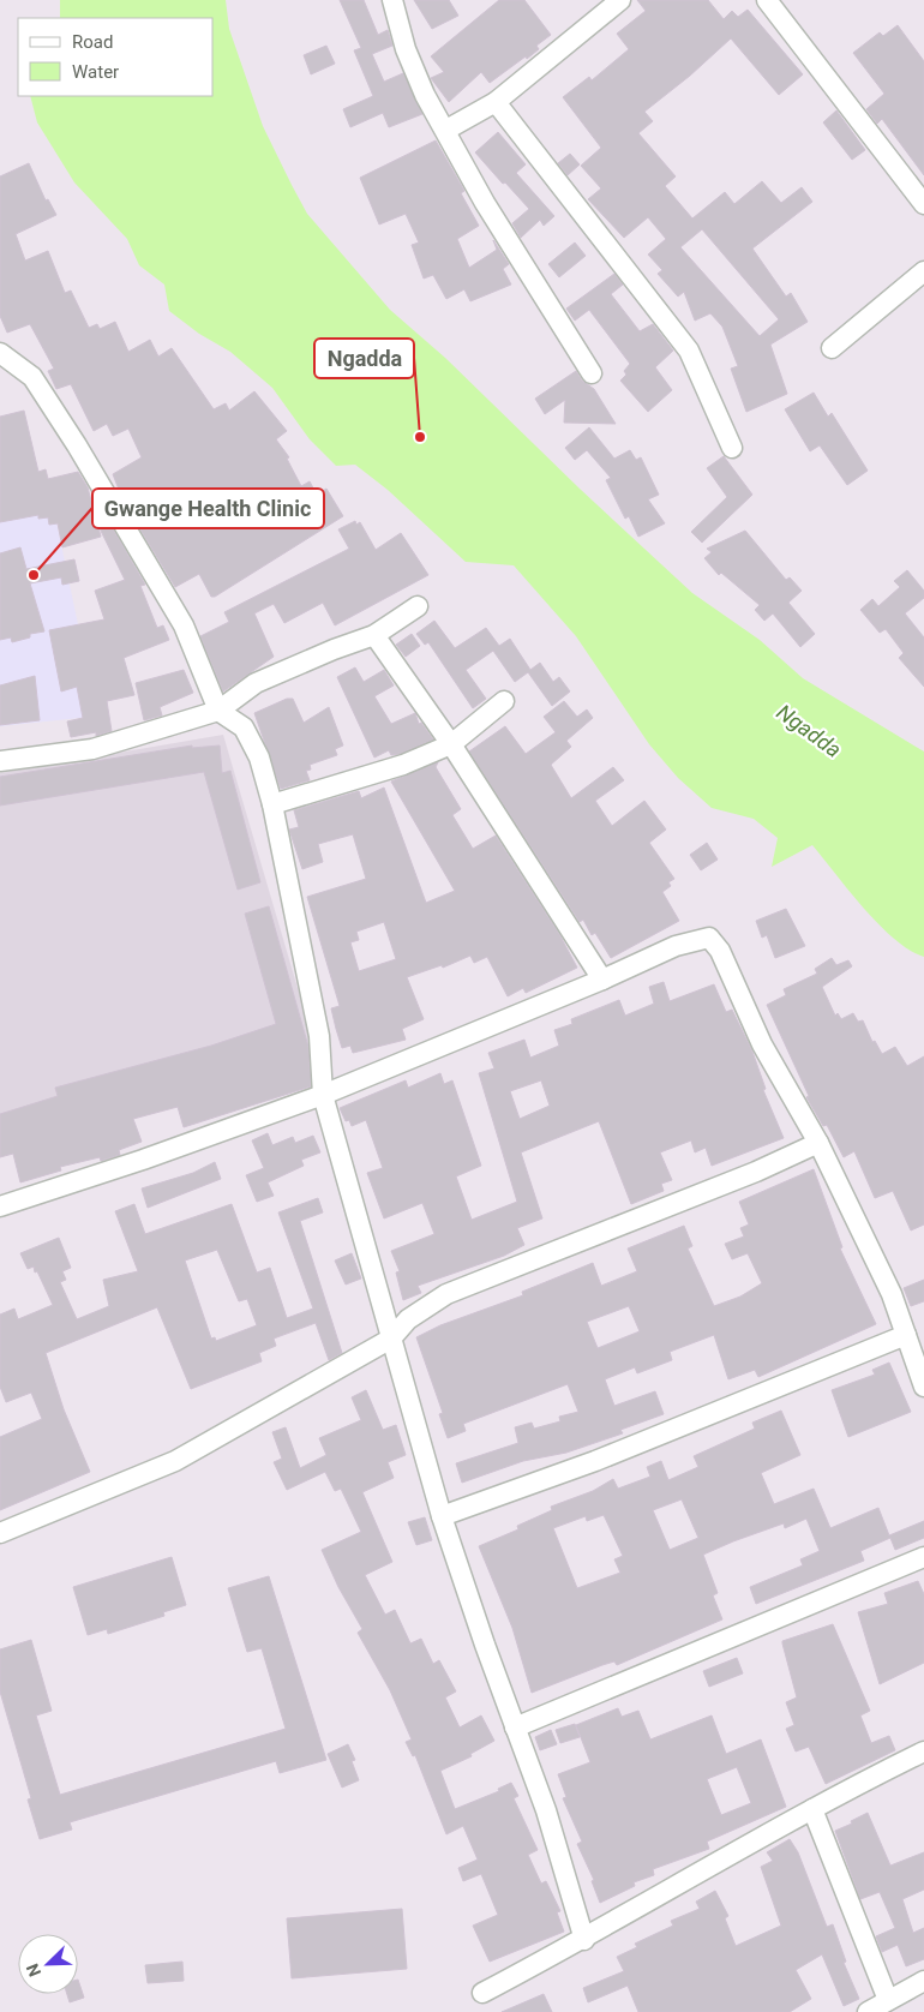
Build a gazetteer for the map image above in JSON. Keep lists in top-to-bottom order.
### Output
{
  "water": ["Ngadda"],
  "places": ["Ngadda", "Gwange Health Clinic"],
  "legend": ["Road", "Water"],
  "north": "bottom left"
}
